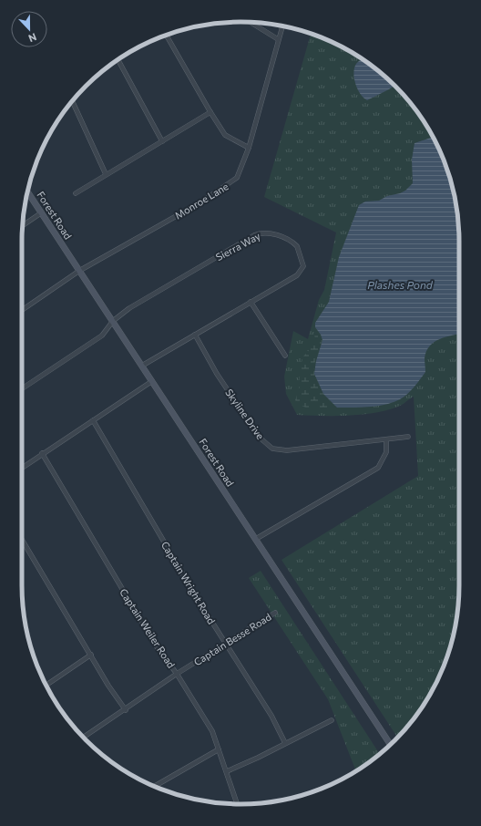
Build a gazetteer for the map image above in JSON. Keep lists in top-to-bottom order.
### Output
{
  "streets": {
    "main road": ["Forest Road"],
    "street": [
      "Monroe Lane",
      "Sierra Way",
      "Skyline Drive",
      "Captain Wright Road",
      "Captain Weiler Road",
      "Captain Besse Road"
    ]
  },
  "crossings": [
    ["Monroe Lane", "Forest Road"],
    ["Forest Road", "Sierra Way"],
    ["Sierra Way", "Skyline Drive"],
    ["Captain Wright Road", "Captain Besse Road"],
    ["Captain Weiler Road", "Captain Besse Road"]
  ],
  "water": ["Plashes Pond"],
  "north": "bottom"
}
